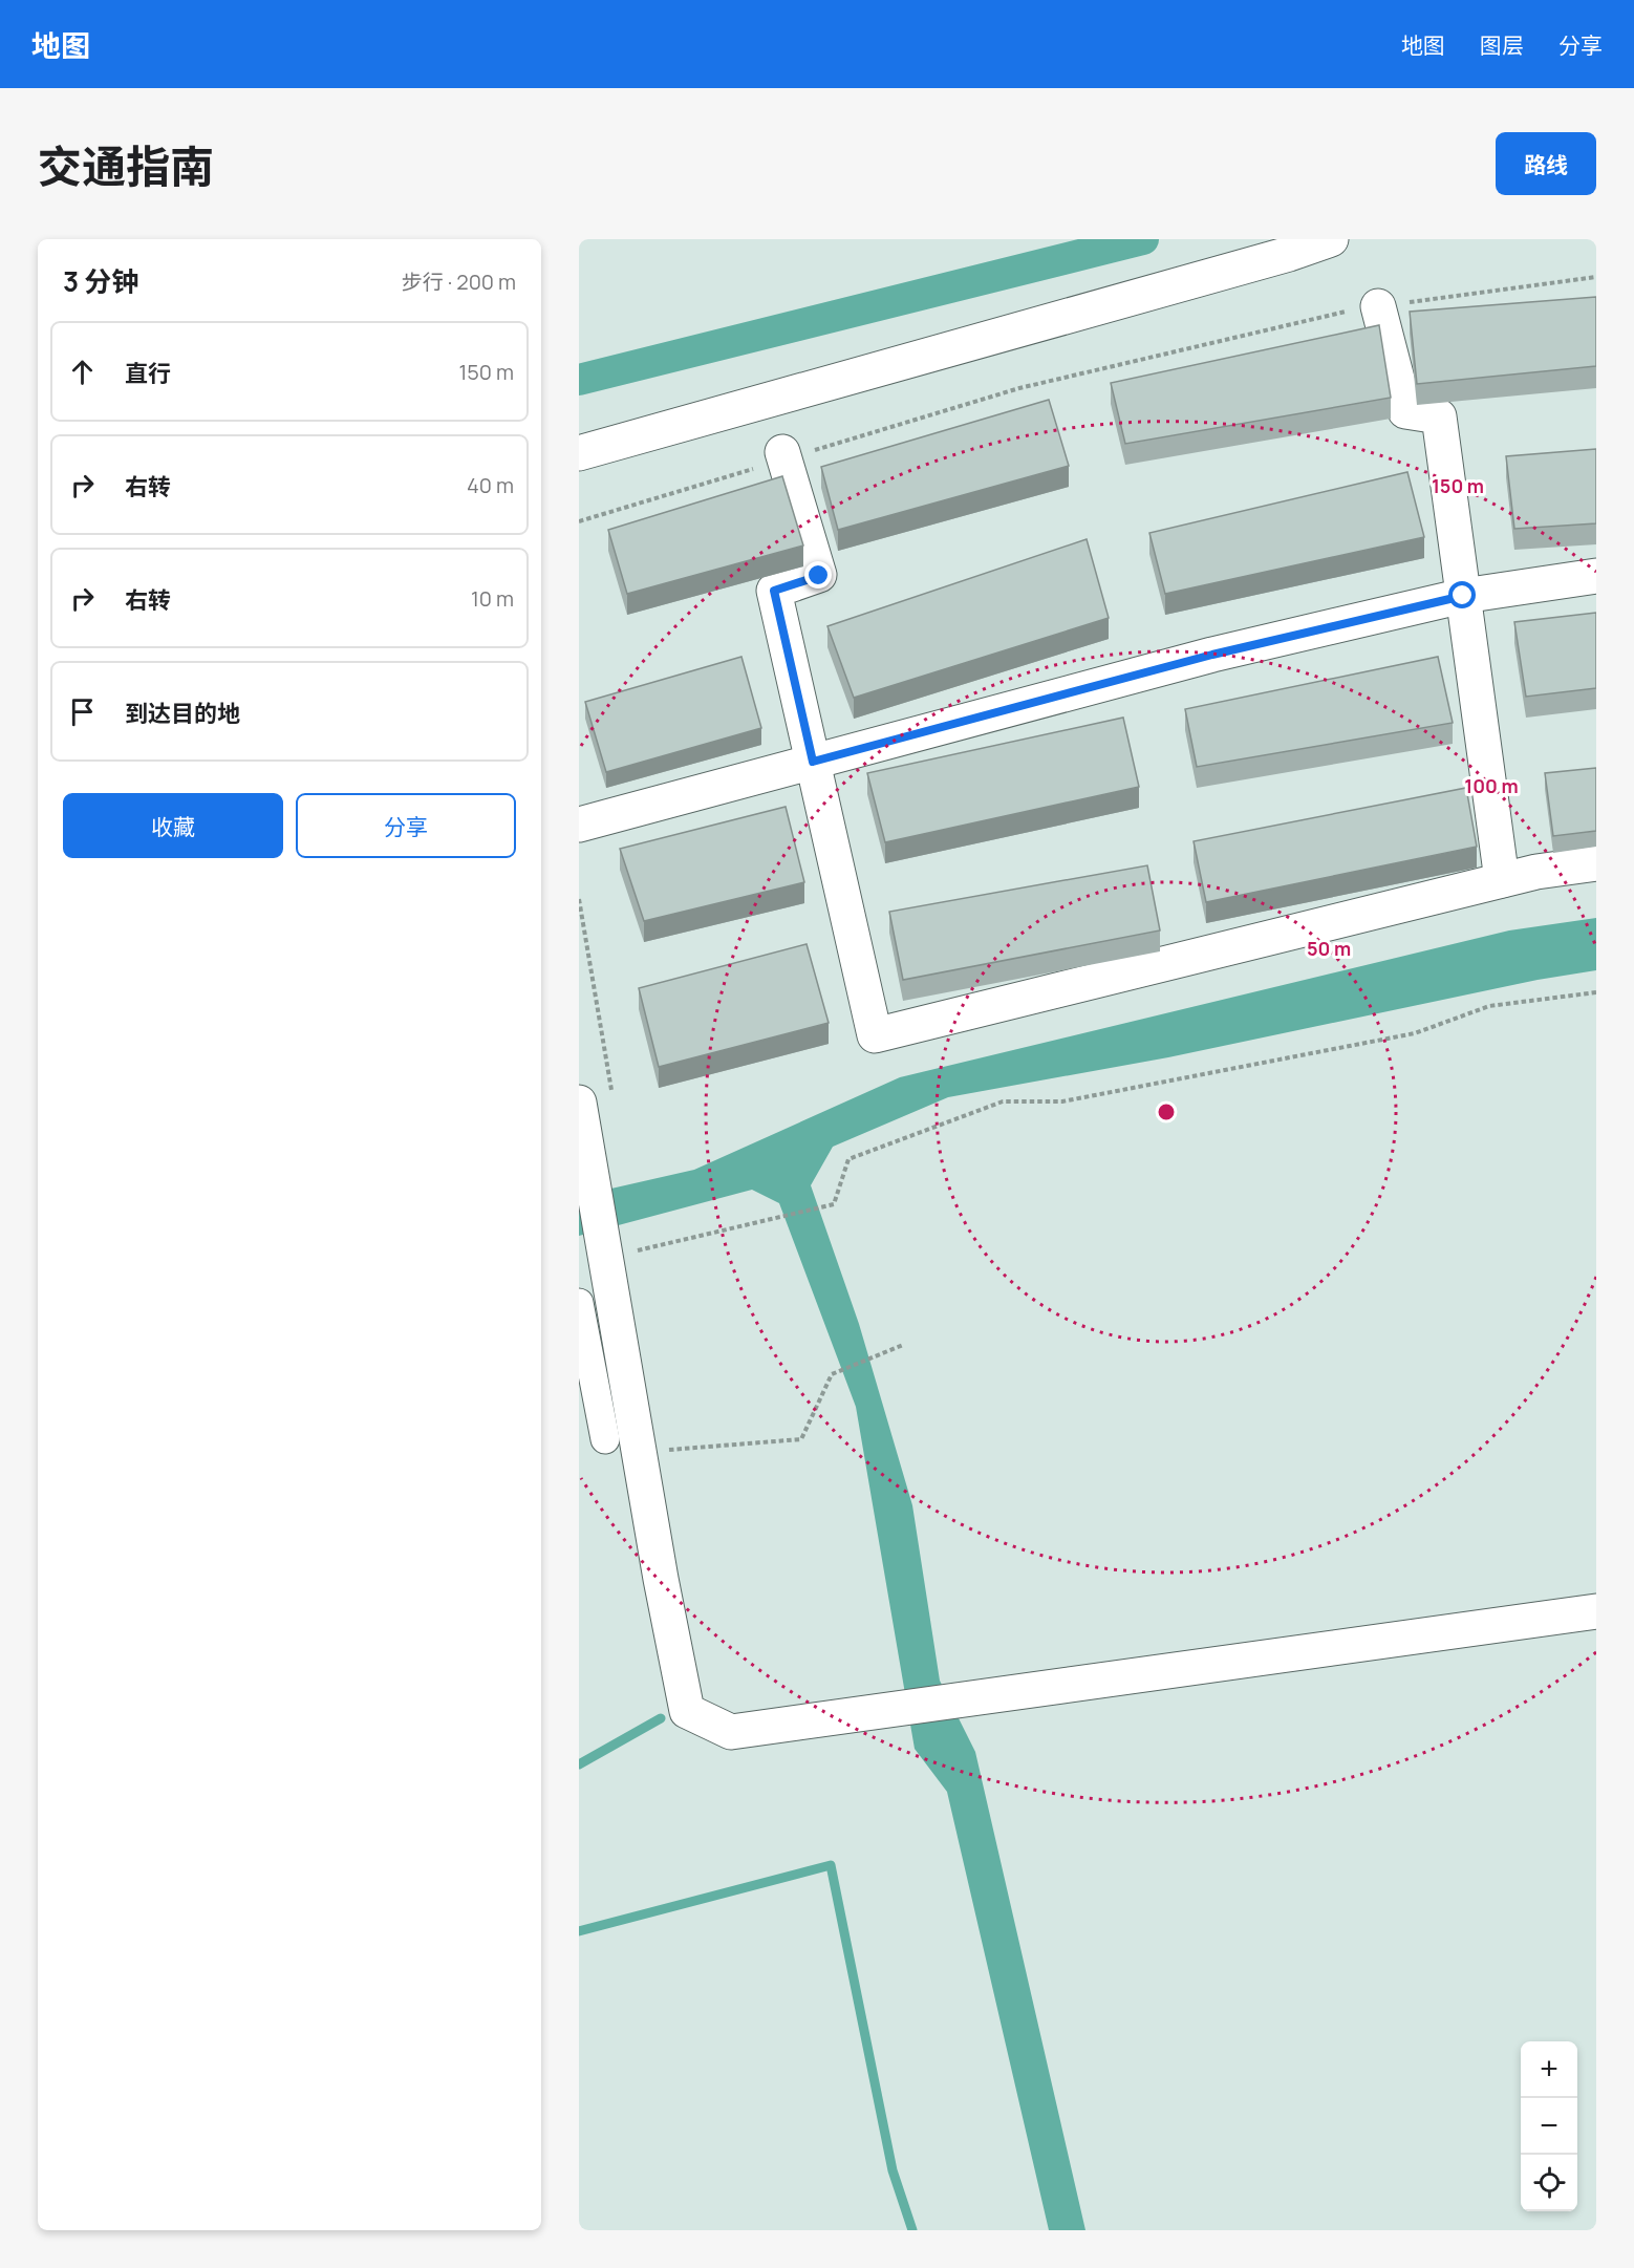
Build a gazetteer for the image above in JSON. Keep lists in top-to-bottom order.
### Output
{
  "page": {
    "header": "地图",
    "nav": ["地图", "图层", "分享"],
    "title": "交通指南",
    "buttons": [
      "路线",
      ["收藏", "分享"]
    ],
    "heading": ["3 分钟", "步行 · 200 m"],
    "list": [
      ["直行", "150 m"],
      ["右转", "40 m"],
      ["右转", "10 m"],
      "到达目的地"
    ],
    "map_buttons": ["+", "−"]
  },
  "rings": ["150 m", "100 m", "50 m"]
}
